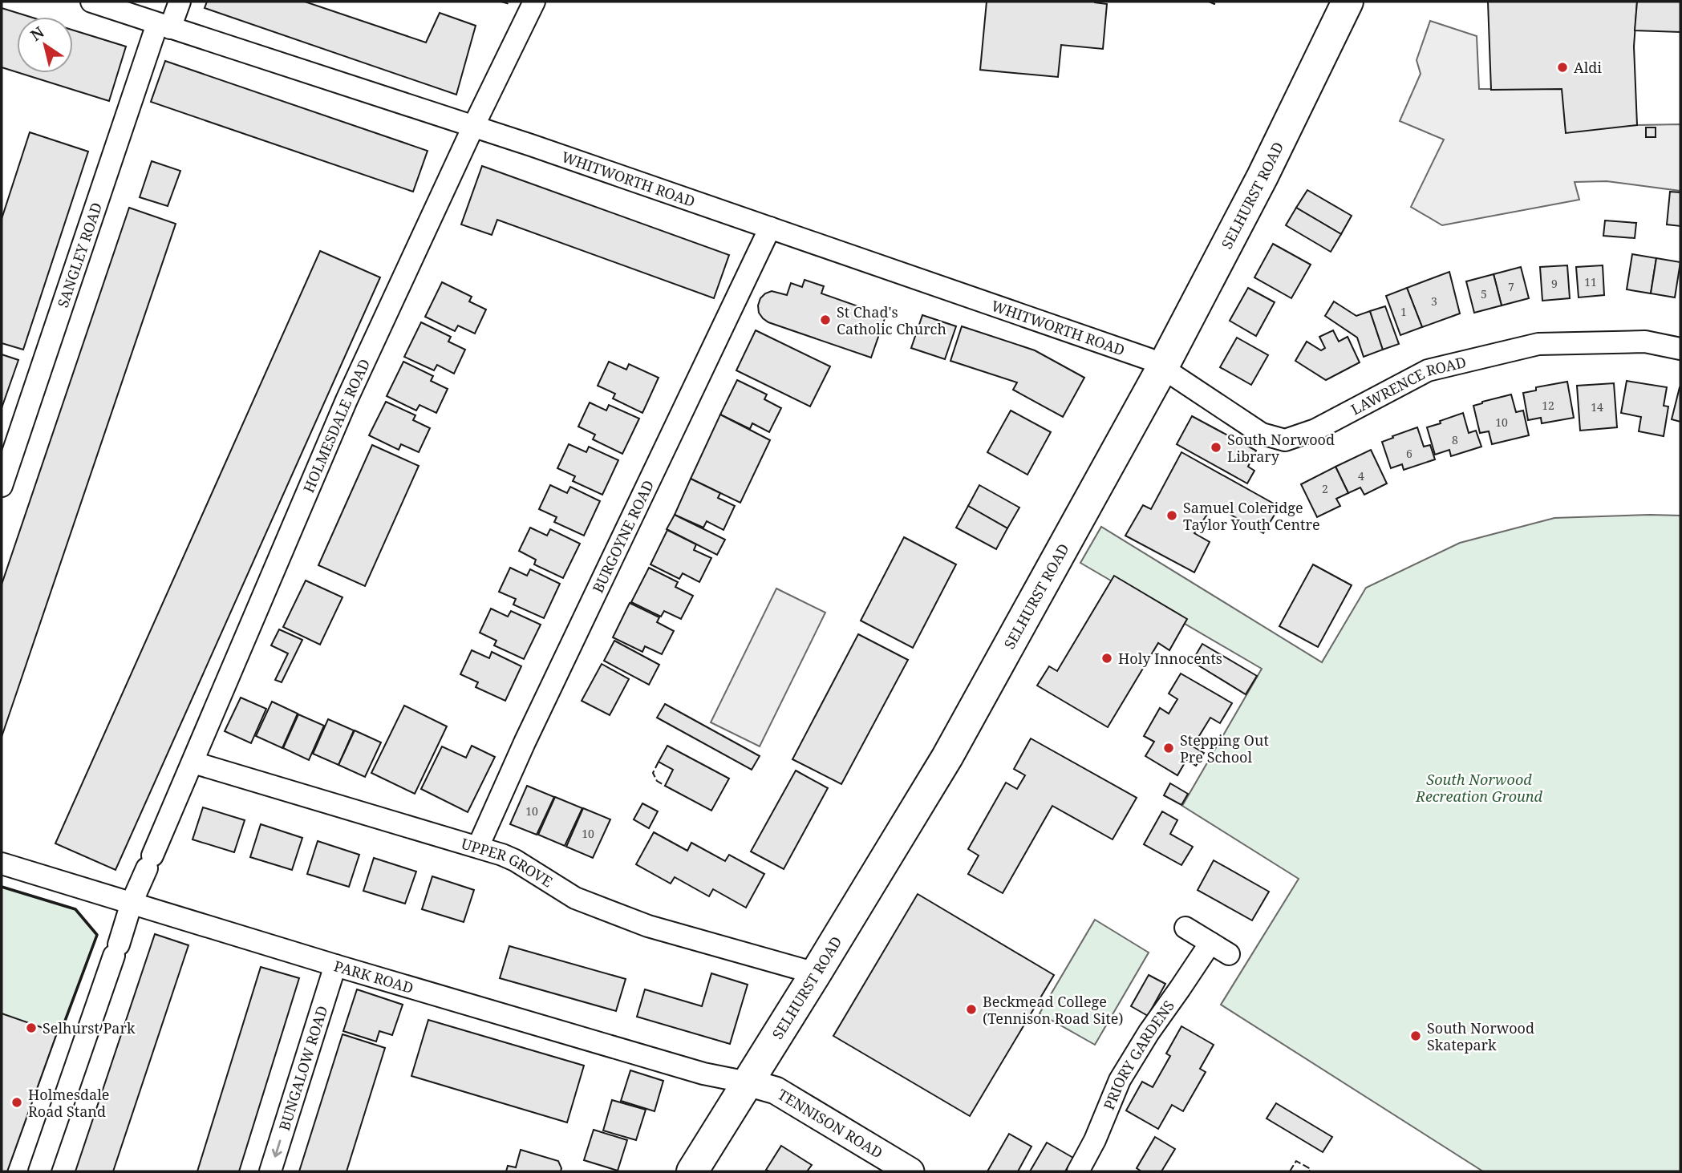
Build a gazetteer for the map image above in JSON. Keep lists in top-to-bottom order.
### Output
{
  "streets": {
    "main road": ["SELHURST ROAD"],
    "street": [
      "WHITWORTH ROAD",
      "SANGLEY ROAD",
      "LAWRENCE ROAD",
      "HOLMESDALE ROAD",
      "BURGOYNE ROAD",
      "UPPER GROVE",
      "PARK ROAD",
      "PRIORY GARDENS",
      "BUNGALOW ROAD",
      "TENNISON ROAD"
    ]
  },
  "crossings": [
    ["WHITWORTH ROAD", "SELHURST ROAD"],
    ["WHITWORTH ROAD", "SANGLEY ROAD"],
    ["WHITWORTH ROAD", "LAWRENCE ROAD"],
    ["WHITWORTH ROAD", "HOLMESDALE ROAD"],
    ["WHITWORTH ROAD", "BURGOYNE ROAD"],
    ["SELHURST ROAD", "LAWRENCE ROAD"],
    ["SELHURST ROAD", "UPPER GROVE"],
    ["SELHURST ROAD", "PARK ROAD"],
    ["SELHURST ROAD", "TENNISON ROAD"],
    ["HOLMESDALE ROAD", "UPPER GROVE"],
    ["HOLMESDALE ROAD", "PARK ROAD"],
    ["BURGOYNE ROAD", "UPPER GROVE"],
    ["PARK ROAD", "BUNGALOW ROAD"],
    ["PARK ROAD", "TENNISON ROAD"]
  ],
  "one_way": ["BUNGALOW ROAD"],
  "parks": ["South Norwood Recreation Ground"],
  "places": [
    "Aldi",
    "St Chad's Catholic Church",
    "South Norwood Library",
    "Samuel Coleridge Taylor Youth Centre",
    "Holy Innocents",
    "Stepping Out Pre School",
    "Beckmead College (Tennison Road Site)",
    "Selhurst Park",
    "South Norwood Skatepark",
    "Holmesdale Road Stand"
  ],
  "house_numbers": [
    "11",
    "9",
    "7",
    "5",
    "3",
    "1",
    "12",
    "14",
    "10",
    "8",
    "6",
    "4",
    "2",
    "10",
    "10"
  ],
  "north": "top left"
}
